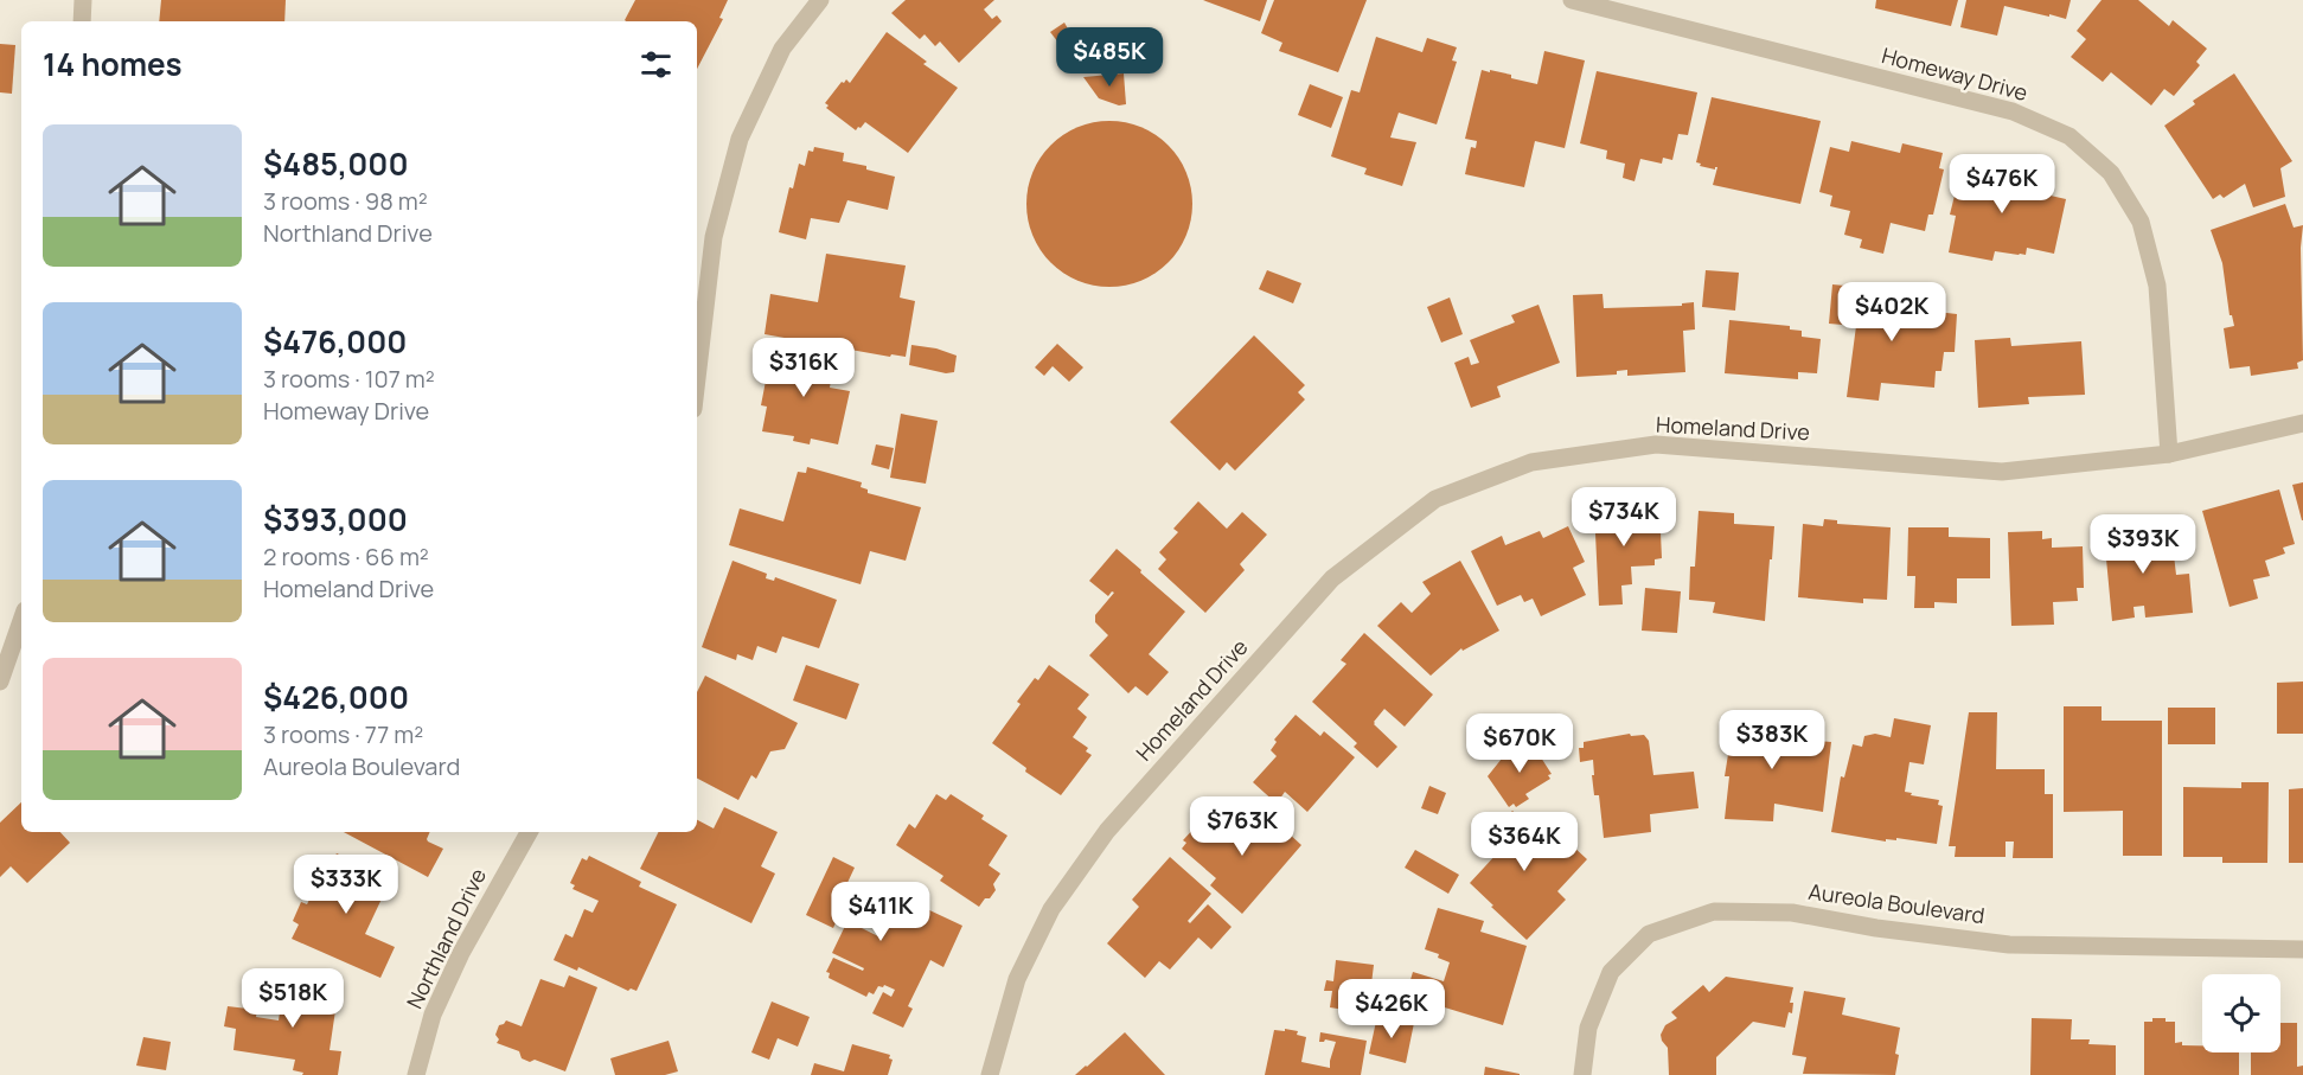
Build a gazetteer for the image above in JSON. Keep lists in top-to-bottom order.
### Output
{
  "streets": {
    "street": [
      "Homeway Drive",
      "Homeland Drive",
      "Aureola Boulevard",
      "Northland Drive"
    ]
  },
  "crossings": [
    ["Homeway Drive", "Homeland Drive"]
  ],
  "page": {
    "heading": "14 homes",
    "price": [
      "$485K",
      "$476K",
      "$402K",
      "$316K",
      "$734K",
      "$393K",
      "$383K",
      "$670K",
      "$763K",
      "$364K",
      "$333K",
      "$411K",
      "$518K",
      "$426K"
    ],
    "list": [
      {
        "name": "$485,000",
        "note": "3 rooms · 98 m² · Northland Drive"
      },
      {
        "name": "$476,000",
        "note": "3 rooms · 107 m² · Homeway Drive"
      },
      {
        "name": "$393,000",
        "note": "2 rooms · 66 m² · Homeland Drive"
      },
      {
        "name": "$426,000",
        "note": "3 rooms · 77 m² · Aureola Boulevard"
      }
    ]
  }
}
